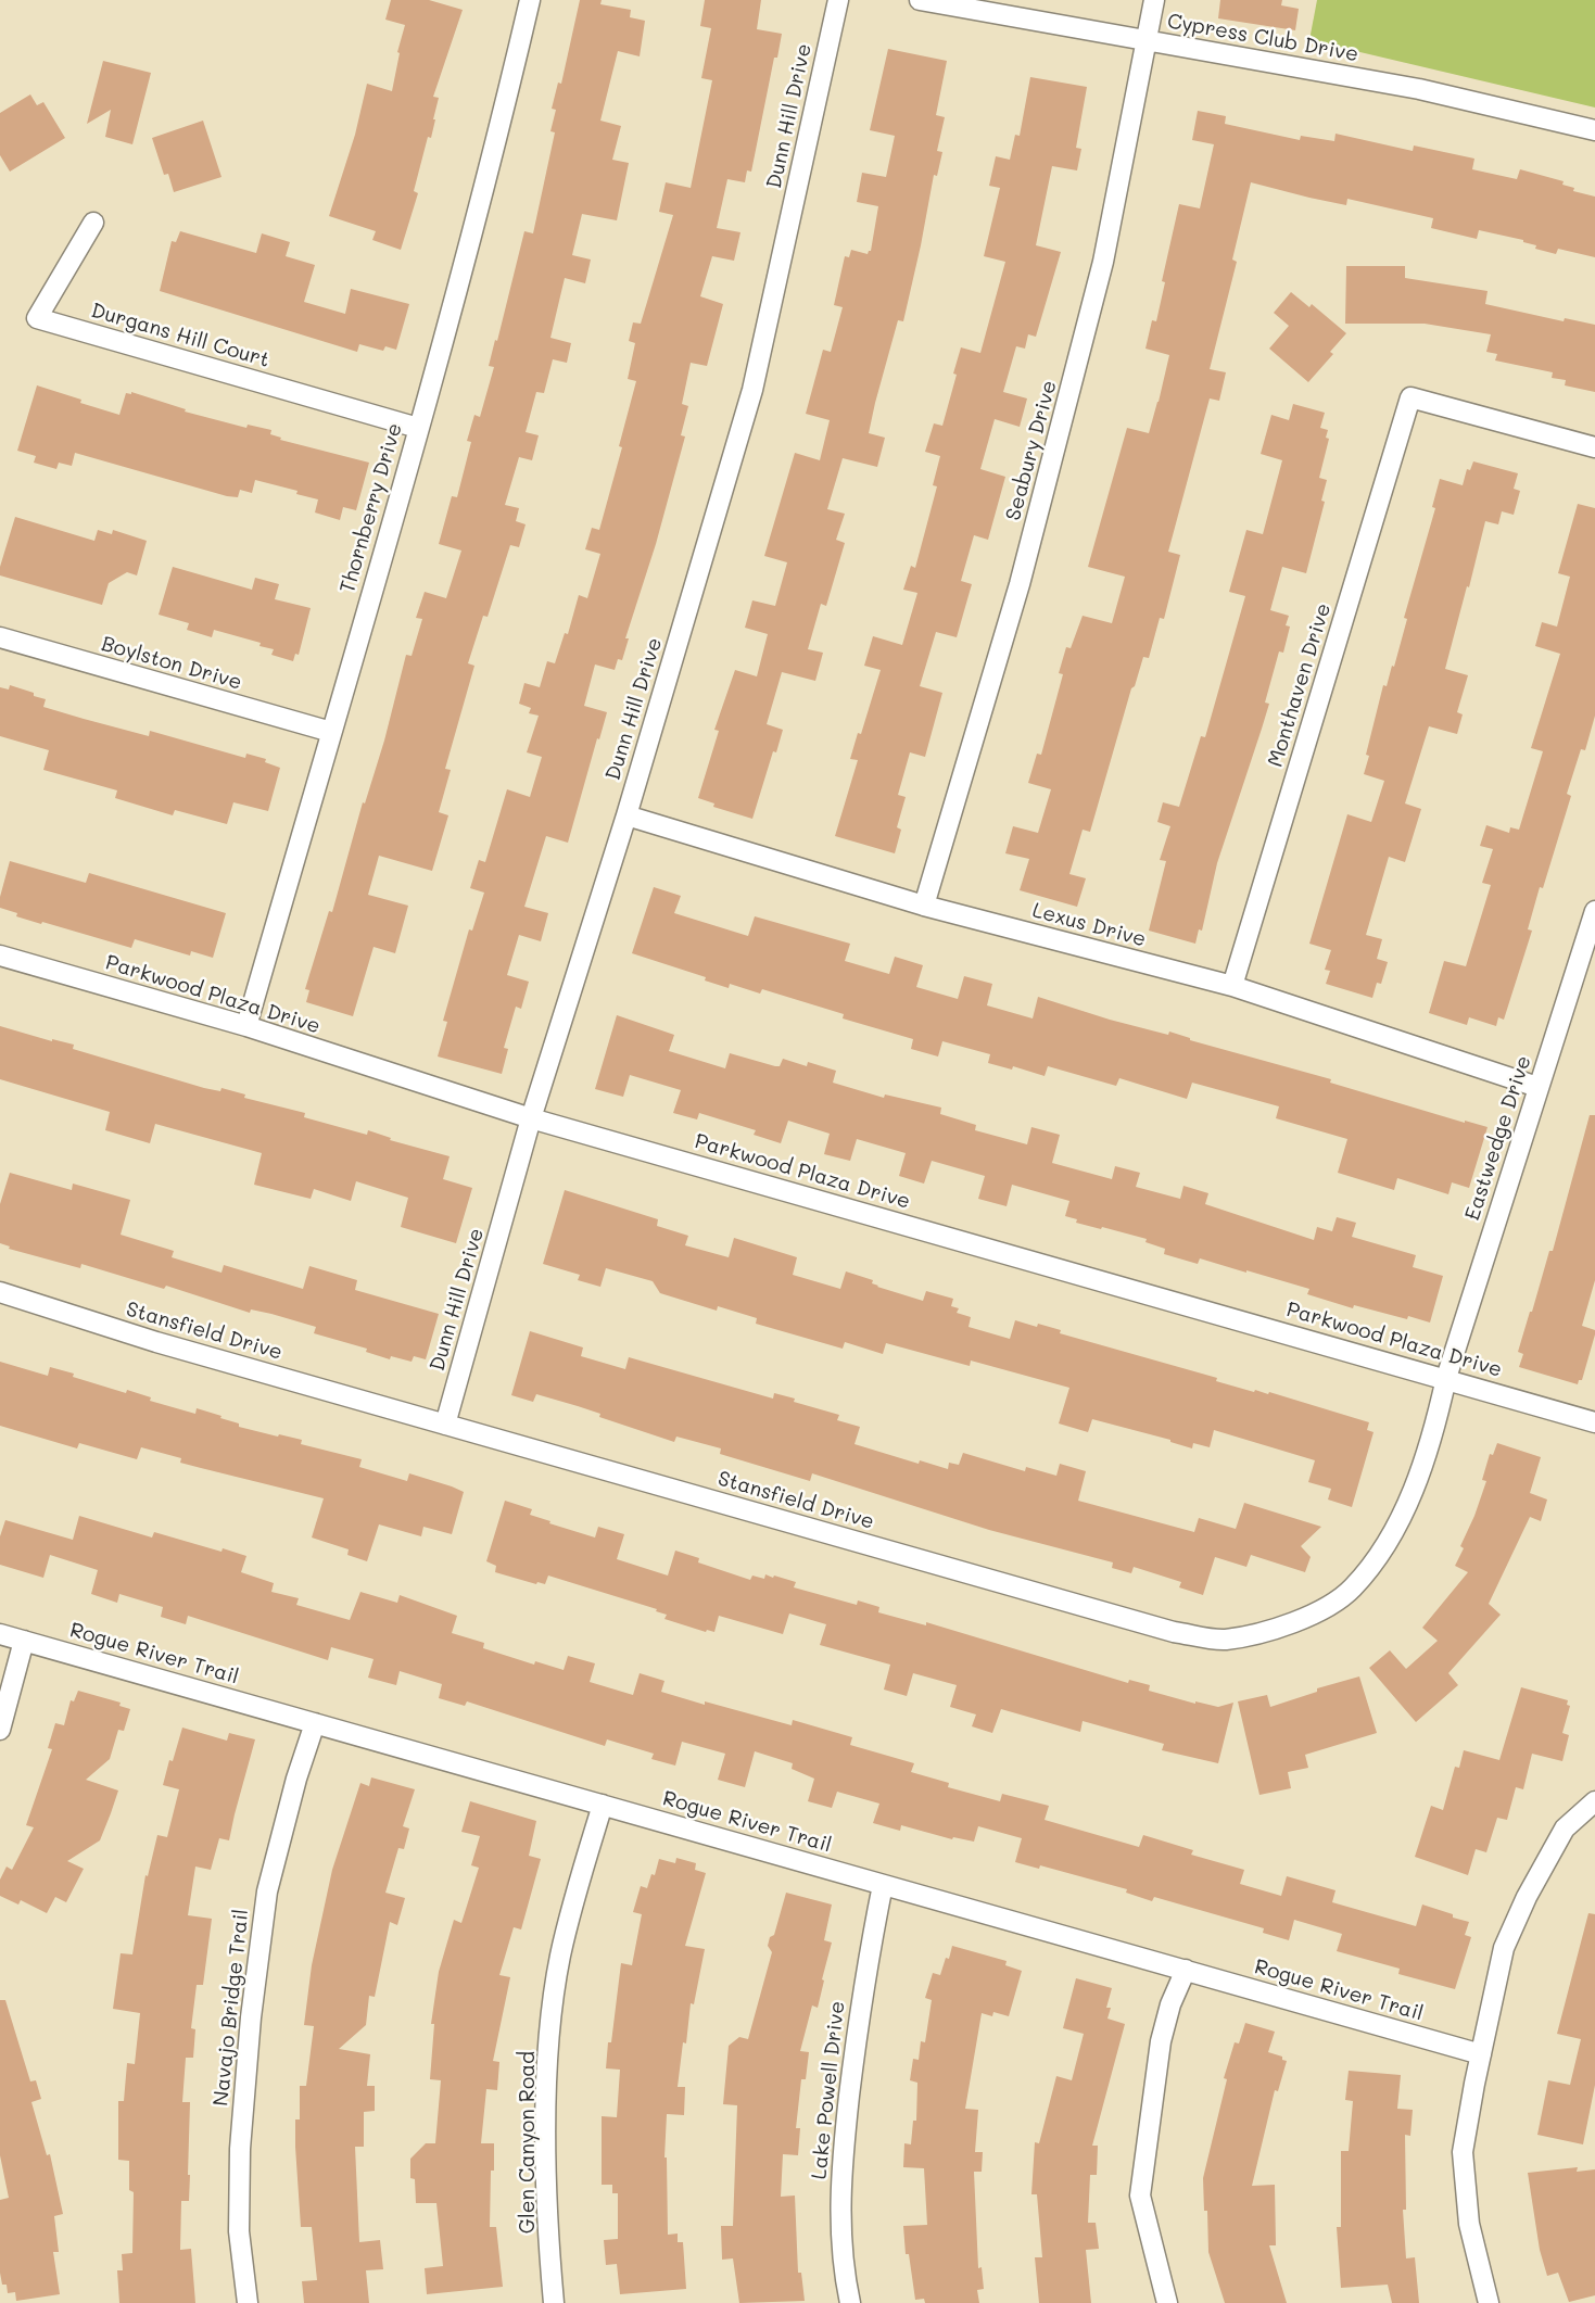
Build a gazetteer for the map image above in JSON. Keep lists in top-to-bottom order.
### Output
{
  "streets": {
    "street": [
      "Cypress Club Drive",
      "Dunn Hill Drive",
      "Durgans Hill Court",
      "Seabury Drive",
      "Thornberry Drive",
      "Boylston Drive",
      "Monthaven Drive",
      "Lexus Drive",
      "Parkwood Plaza Drive",
      "Eastwedge Drive",
      "Stansfield Drive",
      "Rogue River Trail",
      "Navajo Bridge Trail",
      "Lake Powell Drive",
      "Glen Canyon Road"
    ]
  },
  "crossings": [
    ["Cypress Club Drive", "Seabury Drive"],
    ["Dunn Hill Drive", "Lexus Drive"],
    ["Dunn Hill Drive", "Parkwood Plaza Drive"],
    ["Dunn Hill Drive", "Stansfield Drive"],
    ["Durgans Hill Court", "Thornberry Drive"],
    ["Seabury Drive", "Lexus Drive"],
    ["Thornberry Drive", "Boylston Drive"],
    ["Thornberry Drive", "Parkwood Plaza Drive"],
    ["Monthaven Drive", "Lexus Drive"],
    ["Lexus Drive", "Eastwedge Drive"],
    ["Parkwood Plaza Drive", "Eastwedge Drive"],
    ["Parkwood Plaza Drive", "Stansfield Drive"],
    ["Eastwedge Drive", "Stansfield Drive"],
    ["Rogue River Trail", "Navajo Bridge Trail"],
    ["Rogue River Trail", "Lake Powell Drive"],
    ["Rogue River Trail", "Glen Canyon Road"]
  ]
}
